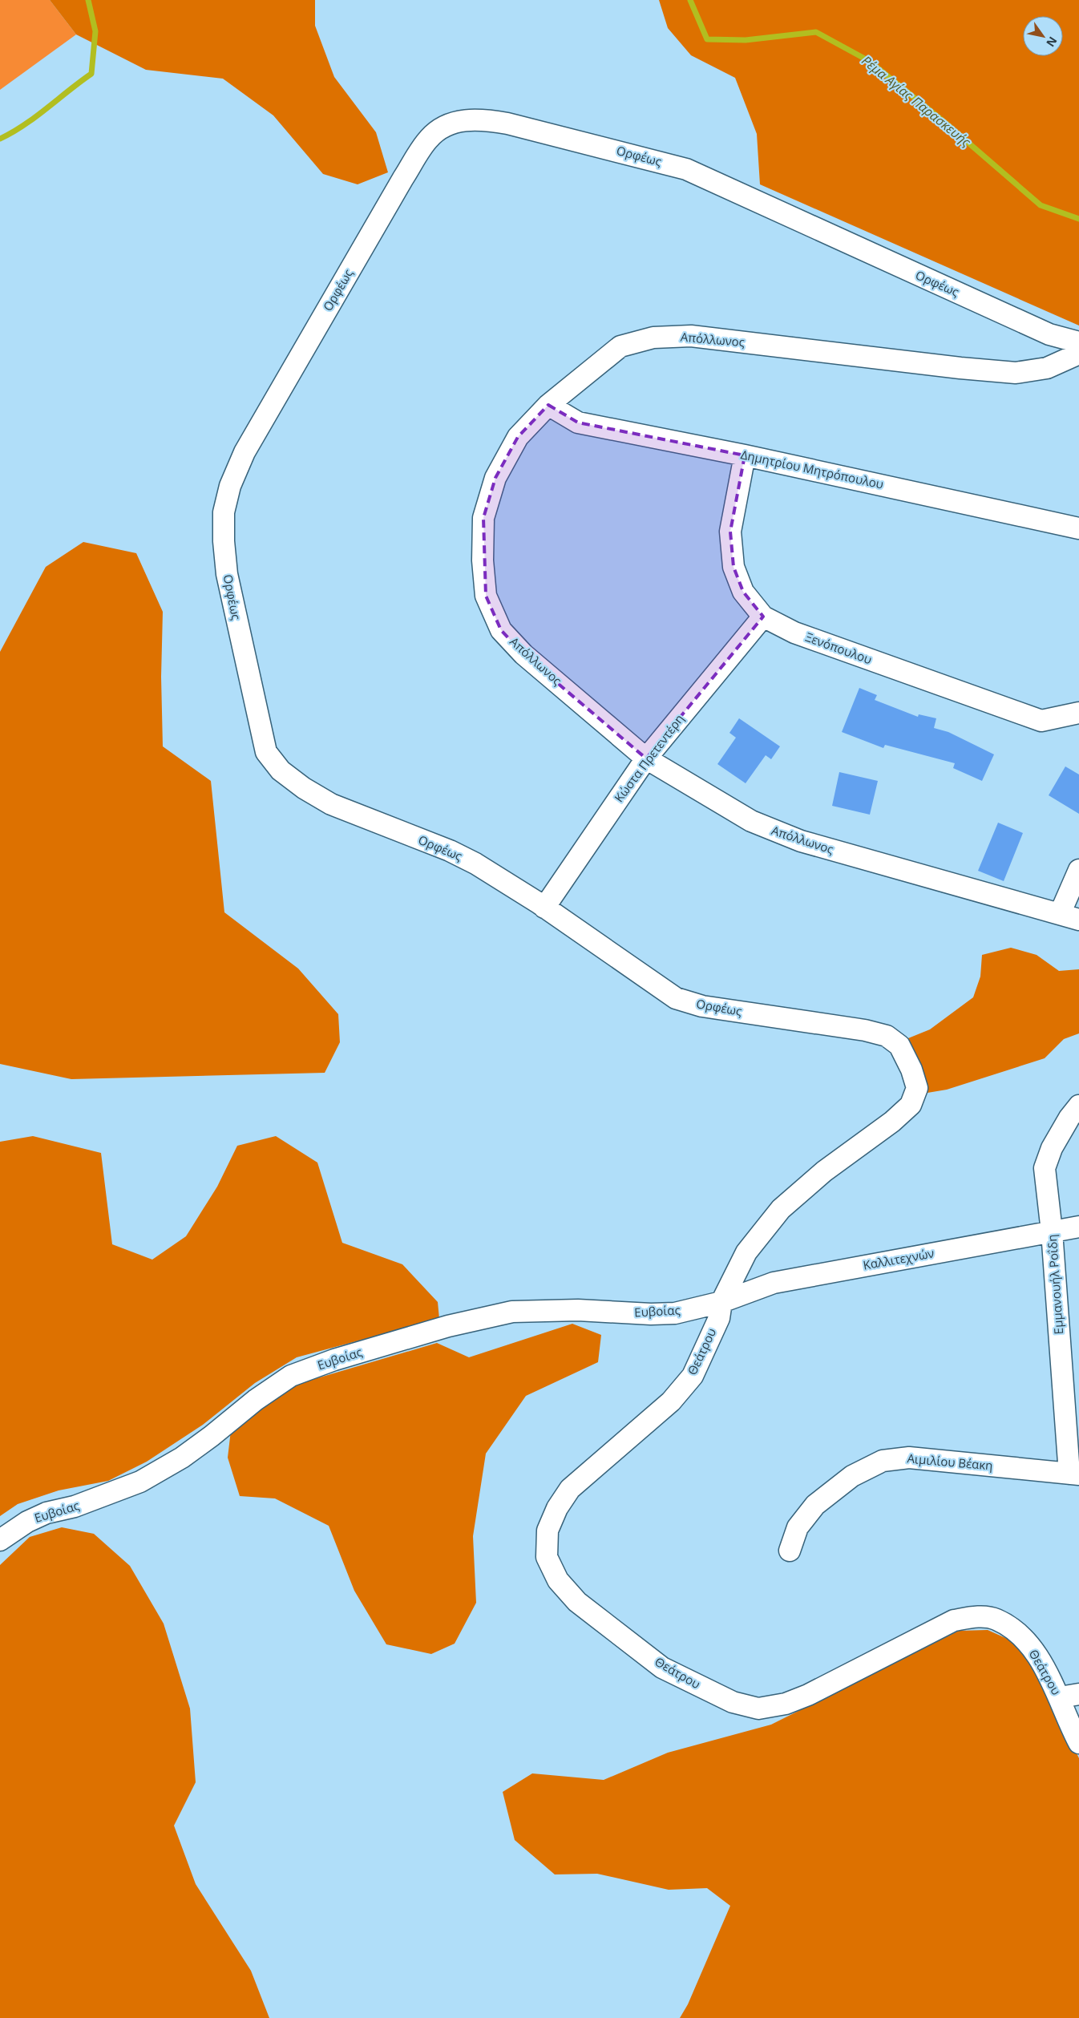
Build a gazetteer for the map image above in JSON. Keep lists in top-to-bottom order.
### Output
{
  "streets": {
    "street": [
      "Ορφέως",
      "Απόλλωνος",
      "Δημητρίου Μητρόπουλου",
      "Ξενόπουλου",
      "Κώστα Πρετεντέρη",
      "Καλλιτεχνών",
      "Εμμανουήλ Ροΐδη",
      "Ευβοίας",
      "Θεάτρου",
      "Αιμιλίου Βέακη"
    ]
  },
  "crossings": [
    ["Ορφέως", "Κώστα Πρετεντέρη"],
    ["Ορφέως", "Καλλιτεχνών"],
    ["Ορφέως", "Ευβοίας"],
    ["Ορφέως", "Θεάτρου"],
    ["Απόλλωνος", "Δημητρίου Μητρόπουλου"],
    ["Απόλλωνος", "Κώστα Πρετεντέρη"],
    ["Δημητρίου Μητρόπουλου", "Ξενόπουλου"],
    ["Ξενόπουλου", "Κώστα Πρετεντέρη"],
    ["Καλλιτεχνών", "Εμμανουήλ Ροΐδη"],
    ["Καλλιτεχνών", "Ευβοίας"],
    ["Καλλιτεχνών", "Θεάτρου"],
    ["Εμμανουήλ Ροΐδη", "Αιμιλίου Βέακη"],
    ["Ευβοίας", "Θεάτρου"]
  ],
  "water": ["Ρέμα Αγίας Παρασκευής"],
  "north": "bottom right"
}
